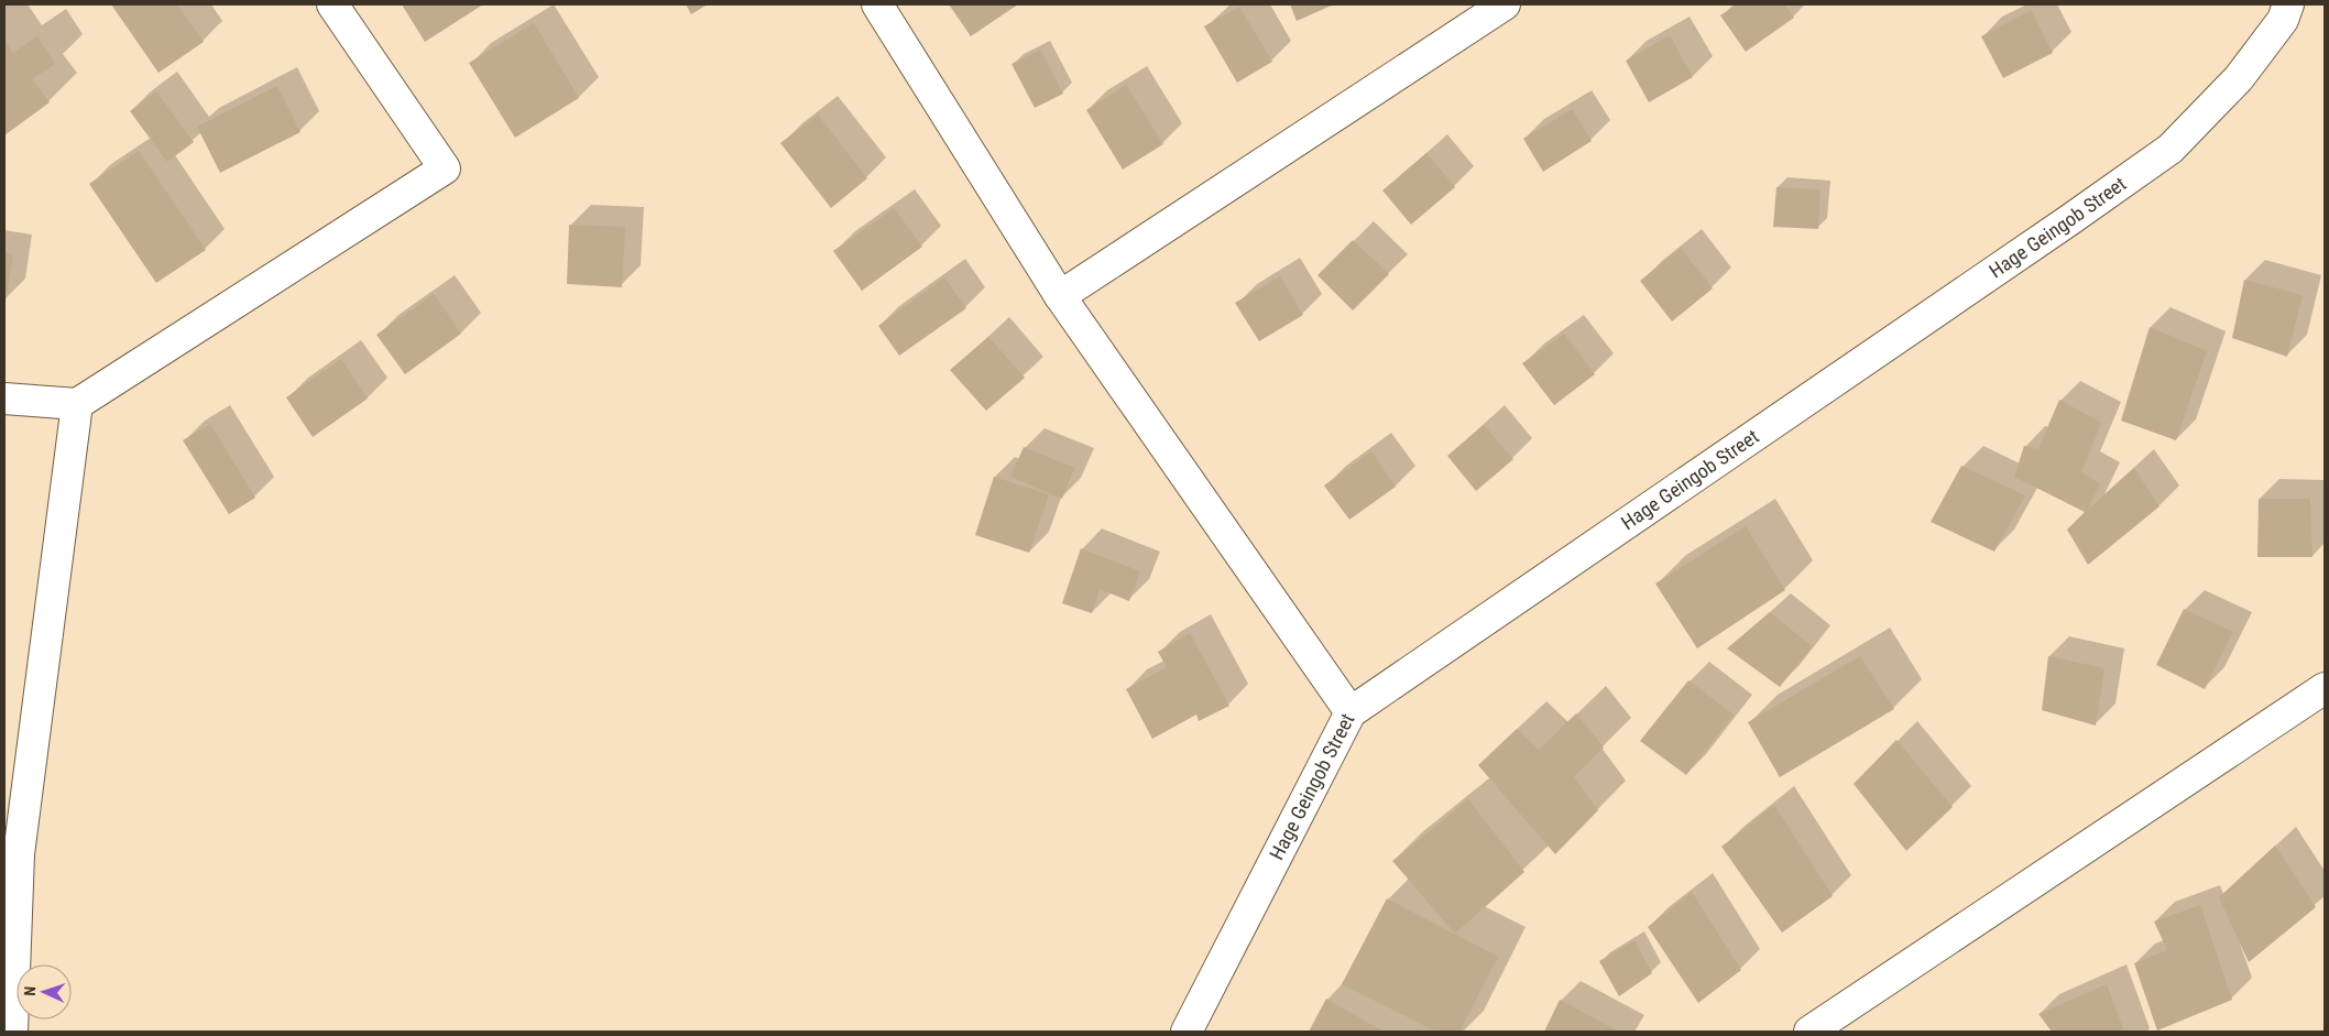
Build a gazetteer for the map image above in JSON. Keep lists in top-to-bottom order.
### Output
{
  "streets": {
    "street": ["Hage Geingob Street"]
  },
  "north": "left"
}
